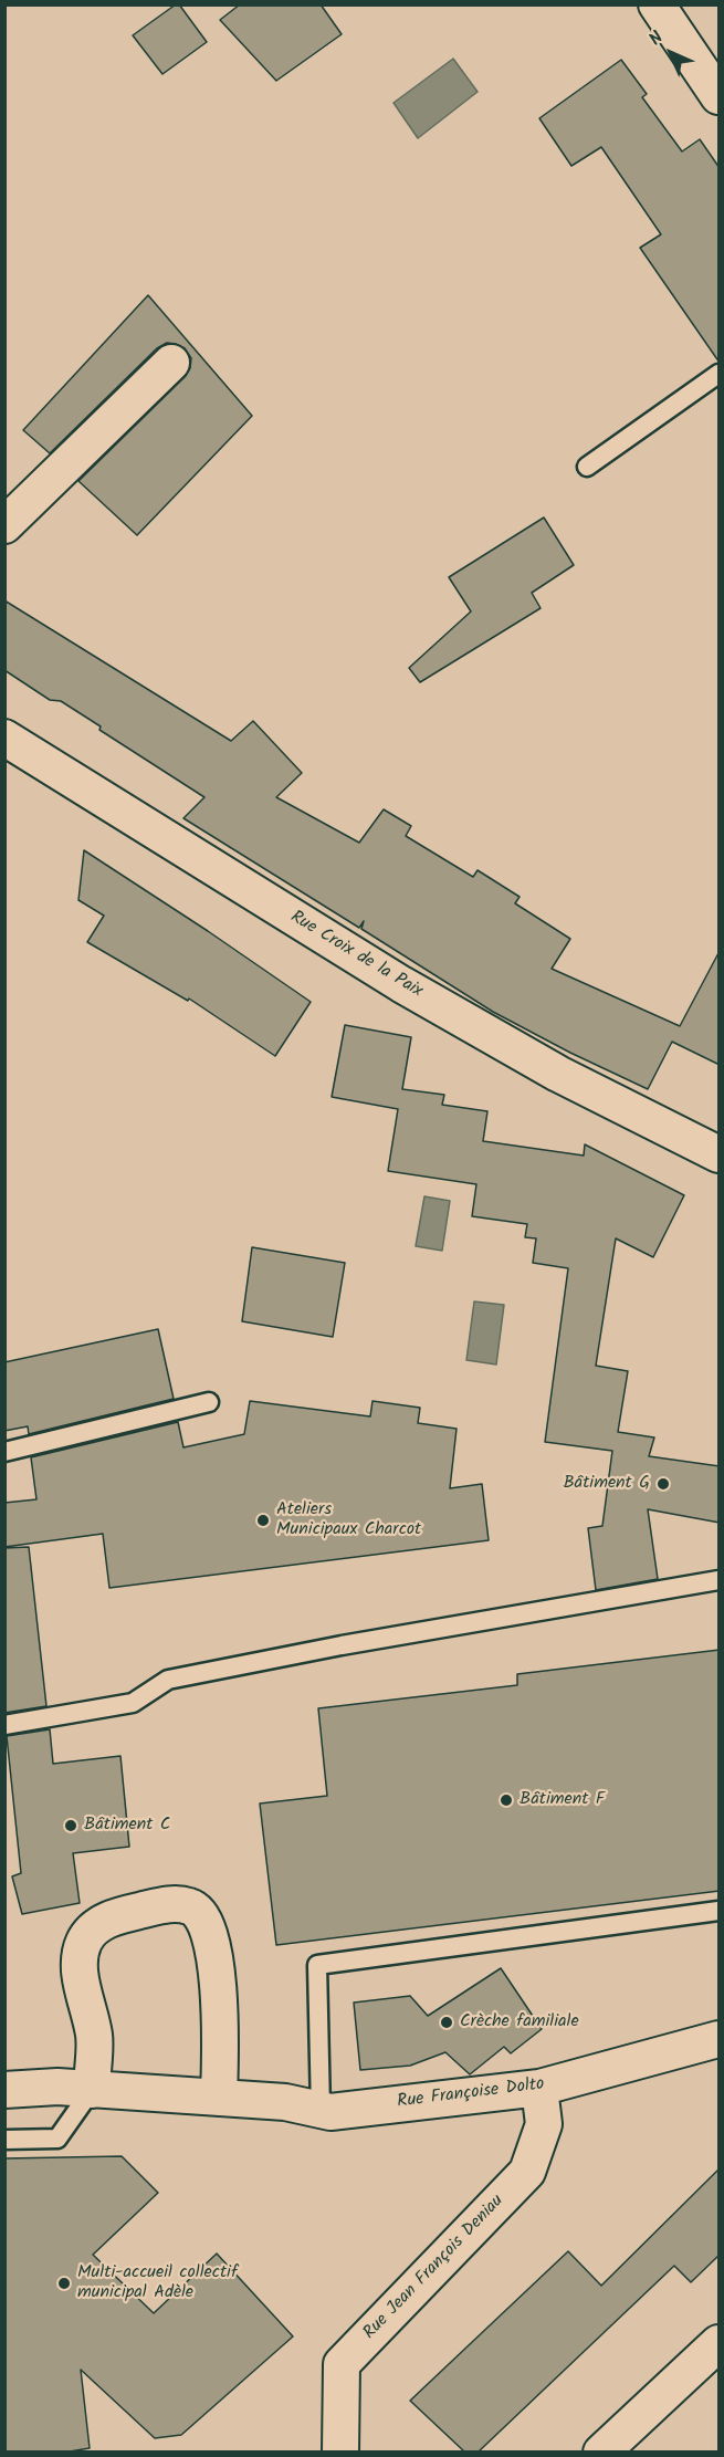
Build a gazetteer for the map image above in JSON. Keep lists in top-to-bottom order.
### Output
{
  "streets": {
    "street": ["Rue Croix de la Paix", "Rue Françoise Dolto", "Rue Jean François Deniau"]
  },
  "crossings": [
    ["Rue Françoise Dolto", "Rue Jean François Deniau"]
  ],
  "places": [
    "Bâtiment G",
    "Ateliers Municipaux Charcot",
    "Bâtiment F",
    "Bâtiment C",
    "Crèche familiale",
    "Multi-accueil collectif municipal Adèle"
  ],
  "north": "top left"
}
